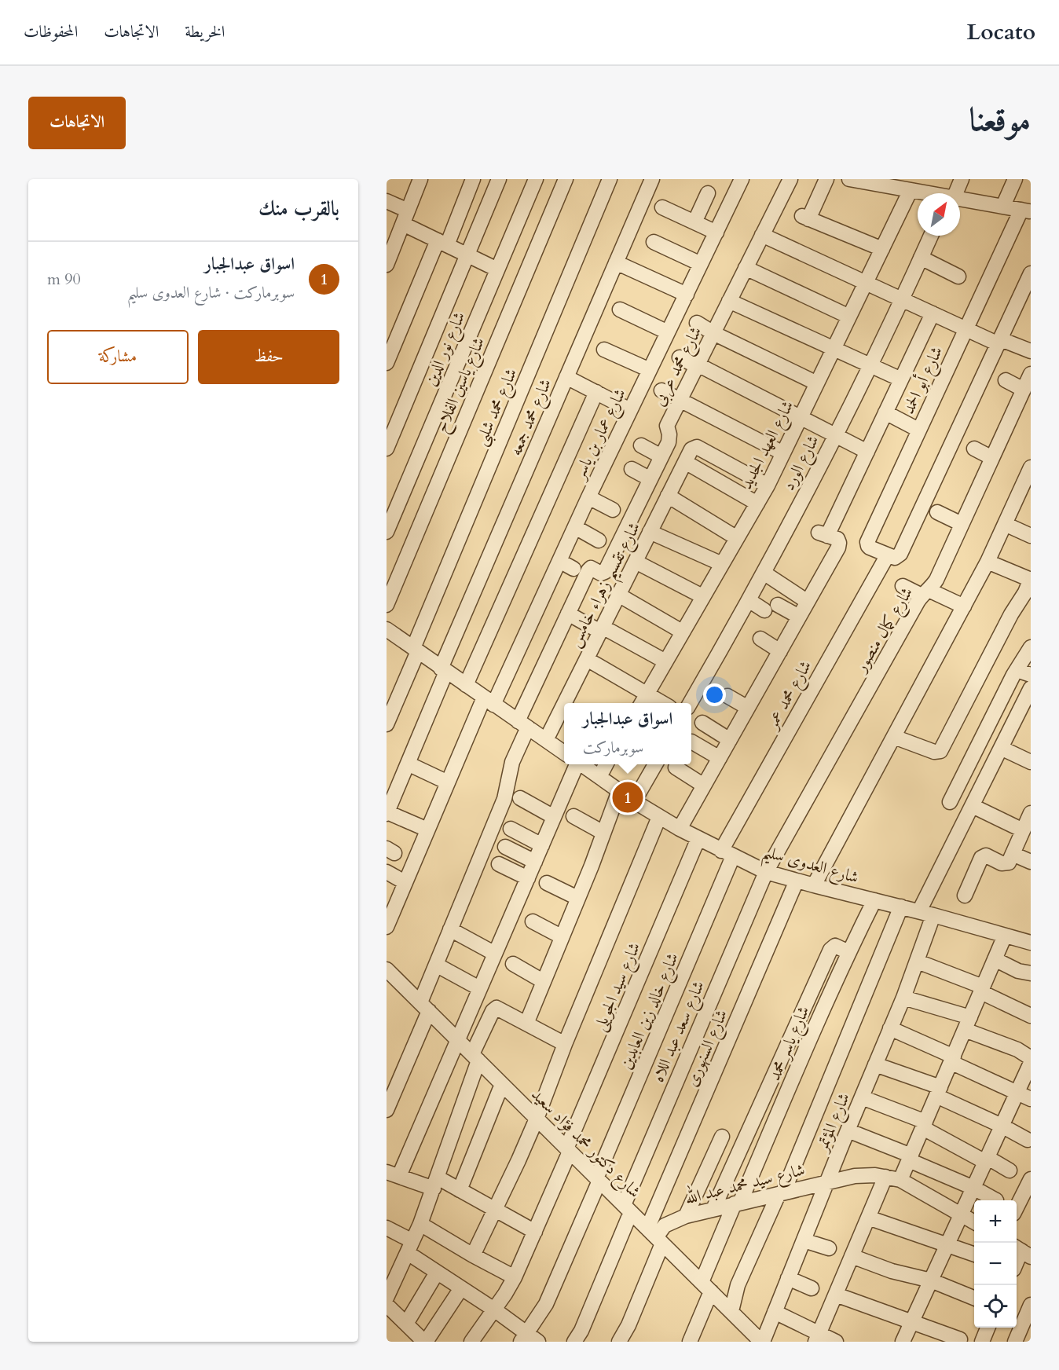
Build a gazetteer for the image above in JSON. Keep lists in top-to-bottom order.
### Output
{
  "streets": {
    "street": [
      "شارع نور الدين",
      "شارع محمد عربى",
      "شارع أبو الحمد",
      "شارع ياسين الفلاح",
      "شارع محمد شلبى",
      "شارع محمد جمعه",
      "شارع عمار بن ياسر",
      "شارع العهد الجديد",
      "شارع الورد",
      "شارع تقسيم زهراء خامس",
      "شارع كمال منصور",
      "شارع محمد عمر",
      "شارع العدوى سليم",
      "شارع سيد الجويلى",
      "شارع خالد زين العابدين",
      "شارع سعد عبد اللاه",
      "شارع ياسر محمد",
      "شارع السنهورى",
      "شارع المؤتمر",
      "شارع دكتور محمد فؤاد سعيد",
      "شارع سيد محمد عبد الله"
    ]
  },
  "crossings": [
    ["شارع أبو الحمد", "شارع محمد عمر"],
    ["شارع محمد شلبى", "شارع العدوى سليم"],
    ["شارع محمد جمعه", "شارع العدوى سليم"],
    ["شارع عمار بن ياسر", "شارع العدوى سليم"],
    ["شارع العهد الجديد", "شارع تقسيم زهراء خامس"],
    ["شارع تقسيم زهراء خامس", "شارع العدوى سليم"],
    ["شارع كمال منصور", "شارع العدوى سليم"],
    ["شارع كمال منصور", "شارع سعد عبد اللاه"],
    ["شارع محمد عمر", "شارع العدوى سليم"],
    ["شارع محمد عمر", "شارع خالد زين العابدين"],
    ["شارع العدوى سليم", "شارع سيد الجويلى"],
    ["شارع العدوى سليم", "شارع خالد زين العابدين"],
    ["شارع العدوى سليم", "شارع سعد عبد اللاه"],
    ["شارع العدوى سليم", "شارع ياسر محمد"],
    ["شارع العدوى سليم", "شارع السنهورى"],
    ["شارع العدوى سليم", "شارع المؤتمر"],
    ["شارع سيد الجويلى", "شارع دكتور محمد فؤاد سعيد"],
    ["شارع خالد زين العابدين", "شارع دكتور محمد فؤاد سعيد"],
    ["شارع سعد عبد اللاه", "شارع دكتور محمد فؤاد سعيد"],
    ["شارع ياسر محمد", "شارع دكتور محمد فؤاد سعيد"],
    ["شارع ياسر محمد", "شارع سيد محمد عبد الله"],
    ["شارع السنهورى", "شارع دكتور محمد فؤاد سعيد"],
    ["شارع السنهورى", "شارع سيد محمد عبد الله"],
    ["شارع المؤتمر", "شارع دكتور محمد فؤاد سعيد"],
    ["شارع المؤتمر", "شارع سيد محمد عبد الله"],
    ["شارع دكتور محمد فؤاد سعيد", "شارع سيد محمد عبد الله"]
  ],
  "north": "top right",
  "page": {
    "header": "Locato",
    "nav": ["الخريطة", "الاتجاهات", "المحفوظات"],
    "title": "موقعنا",
    "buttons": [
      "الاتجاهات",
      ["حفظ", "مشاركة"]
    ],
    "heading": "بالقرب منك",
    "list": [
      {
        "mark": "1",
        "name": "اسواق عبدالجبار",
        "note": "سوبرماركت · شارع العدوى سليم",
        "value": "90 m"
      }
    ],
    "popup": ["اسواق عبدالجبار", "سوبرماركت"],
    "pins": "1",
    "map_buttons": ["+", "−"]
  }
}
